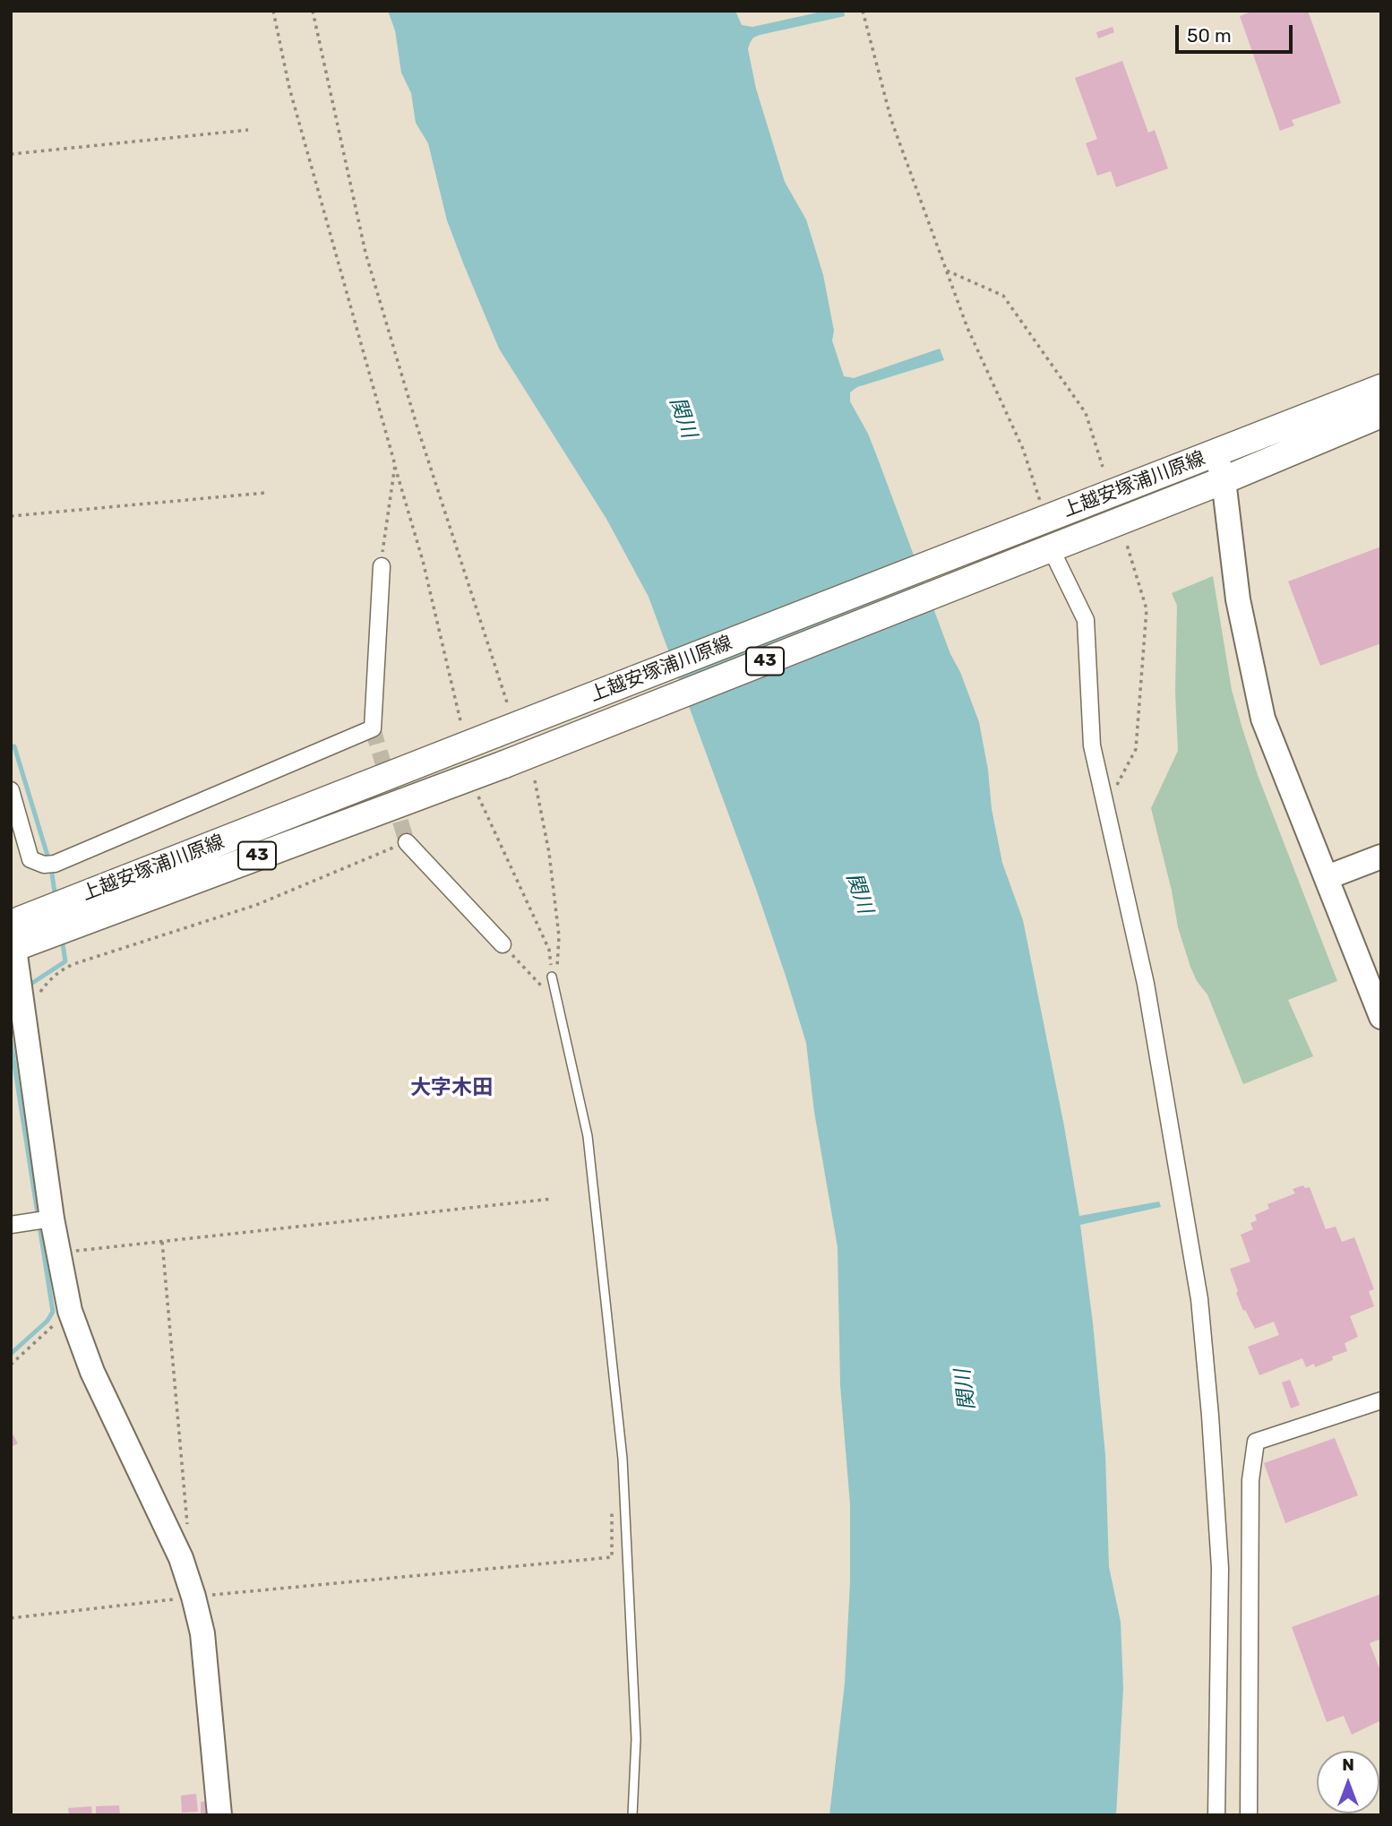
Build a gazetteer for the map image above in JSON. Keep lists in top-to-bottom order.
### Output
{
  "streets": {
    "main road": ["上越安塚浦川原線", "43"]
  },
  "districts": ["大字木田"],
  "water": ["関川"],
  "scale_bar": "50 m",
  "north": "top"
}
